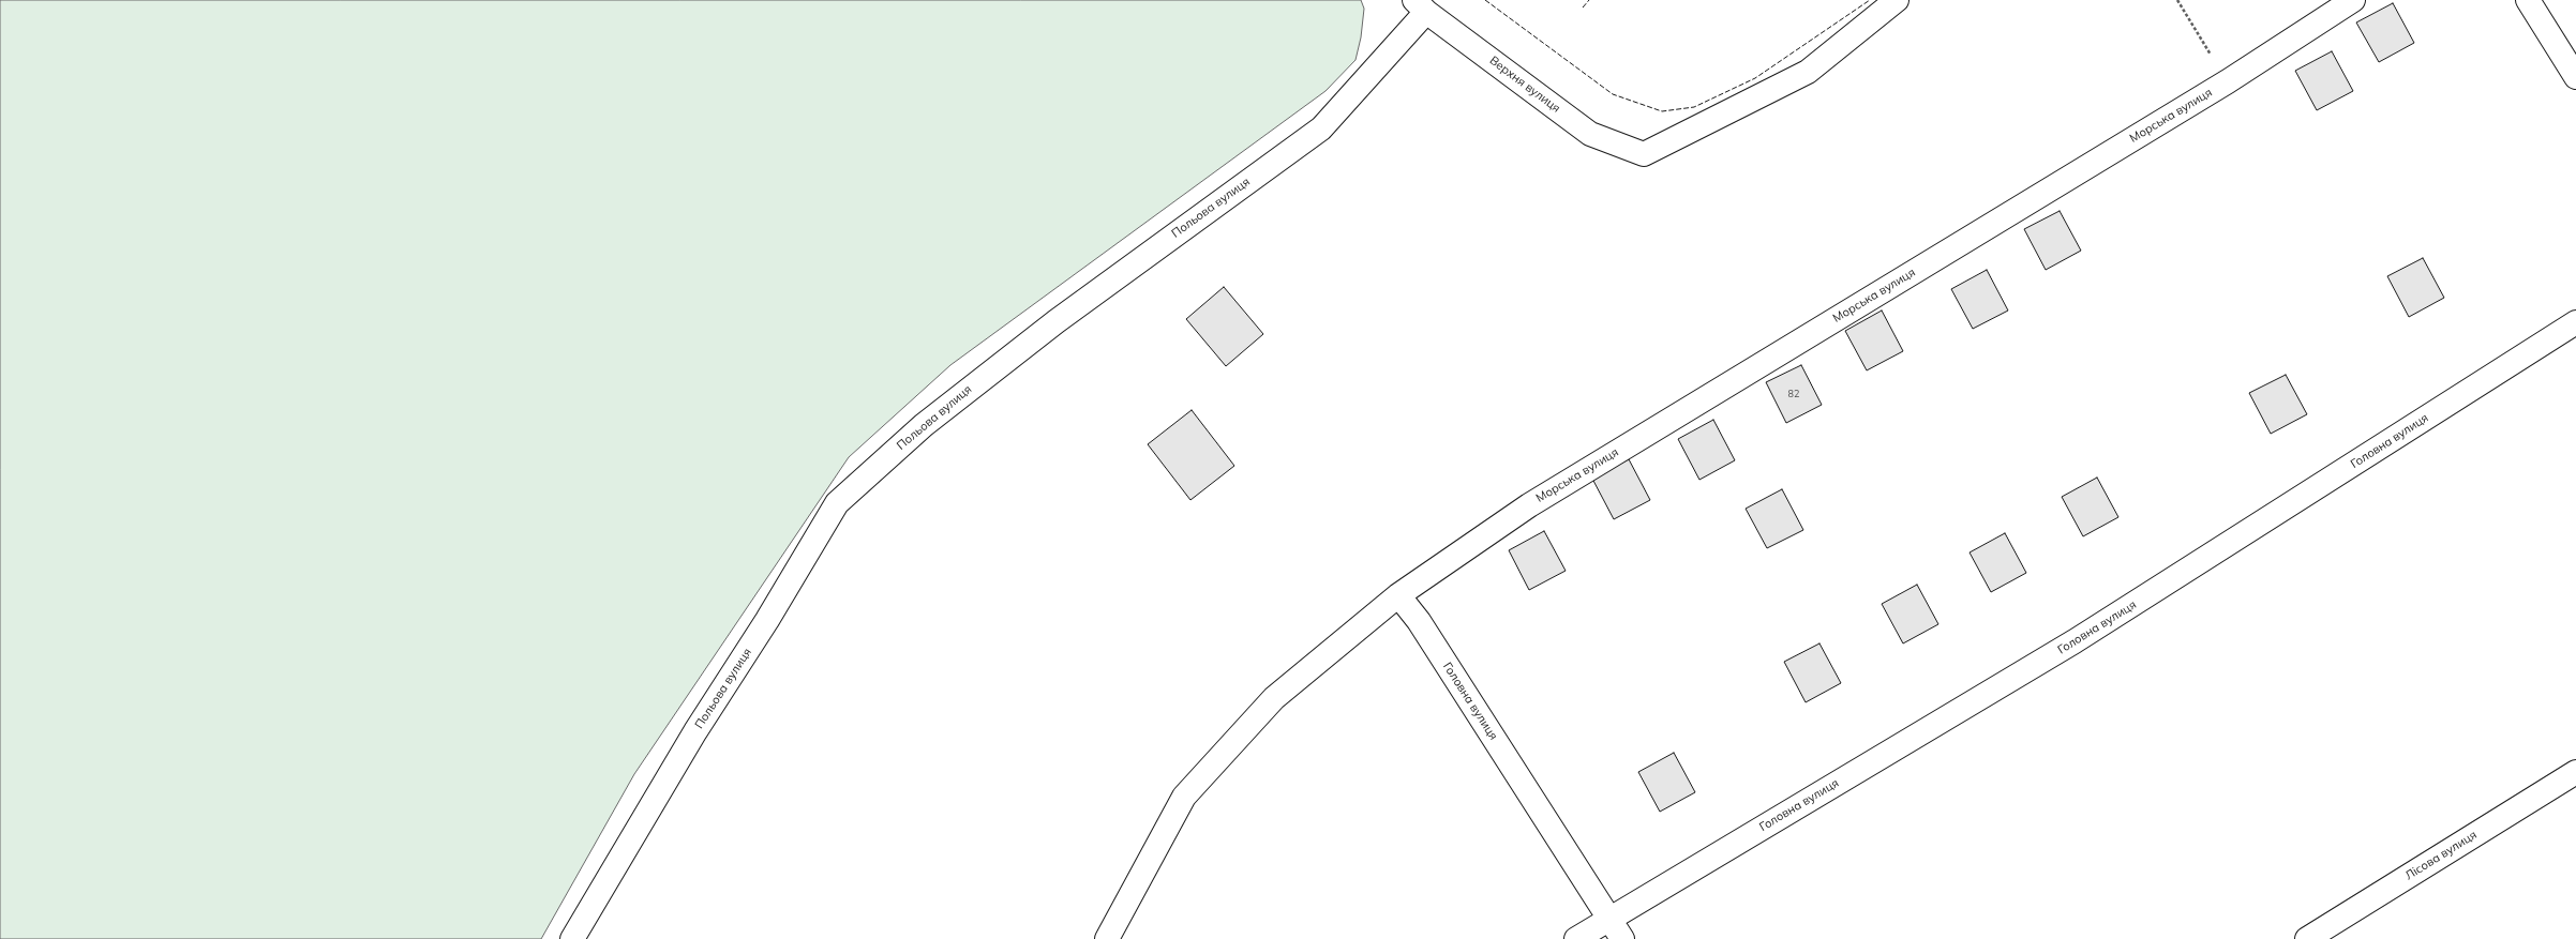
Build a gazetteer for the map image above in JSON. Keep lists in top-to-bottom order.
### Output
{
  "streets": {
    "street": [
      "Верхня вулиця",
      "Морська вулиця",
      "Польова вулиця",
      "Головна вулиця",
      "Лісова вулиця"
    ]
  },
  "crossings": [
    ["Верхня вулиця", "Польова вулиця"],
    ["Морська вулиця", "Головна вулиця"]
  ],
  "house_numbers": ["82"]
}
